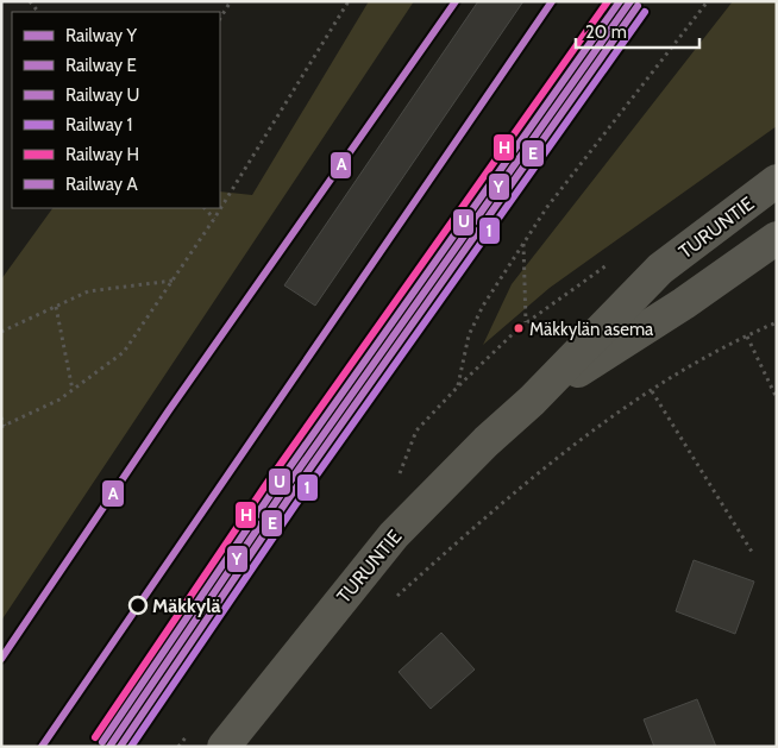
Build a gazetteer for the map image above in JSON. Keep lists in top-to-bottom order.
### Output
{
  "streets": {
    "main road": ["TURUNTIE"]
  },
  "places": ["Mäkkylän asema", "Mäkkylä"],
  "lines": [
    "rail line Y",
    "rail line U",
    "rail line H",
    "rail line A",
    "rail line E",
    "rail line 1"
  ],
  "legend": [
    "Railway Y",
    "Railway E",
    "Railway U",
    "Railway 1",
    "Railway H",
    "Railway A"
  ],
  "scale_bar": "20 m"
}
